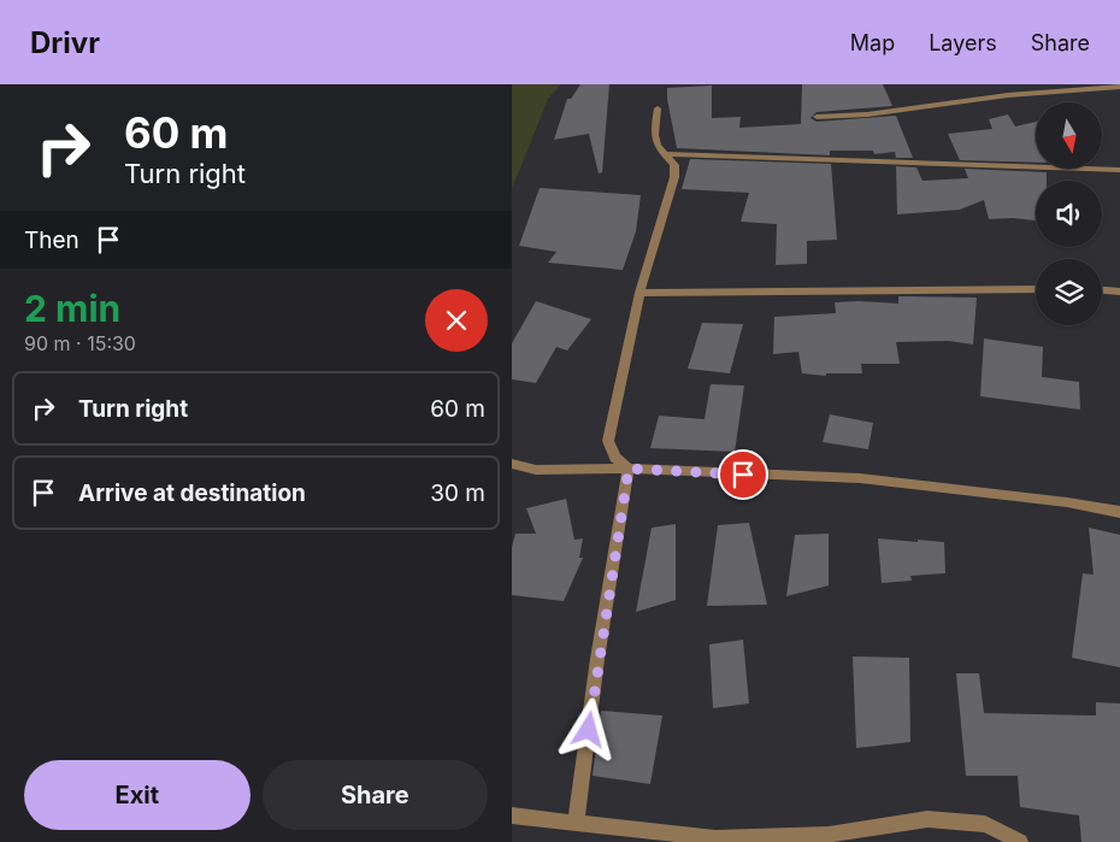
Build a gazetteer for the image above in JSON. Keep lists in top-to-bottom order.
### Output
{
  "north": "bottom",
  "page": {
    "header": "Drivr",
    "nav": ["Map", "Layers", "Share"],
    "turn": ["60 m", "Turn right"],
    "then": "Then",
    "heading": ["2 min", "90 m · 15:30"],
    "list": [
      {
        "name": "Turn right",
        "value": "60 m"
      },
      {
        "name": "Arrive at destination",
        "value": "30 m"
      }
    ],
    "buttons": ["Exit", "Share"]
  }
}
